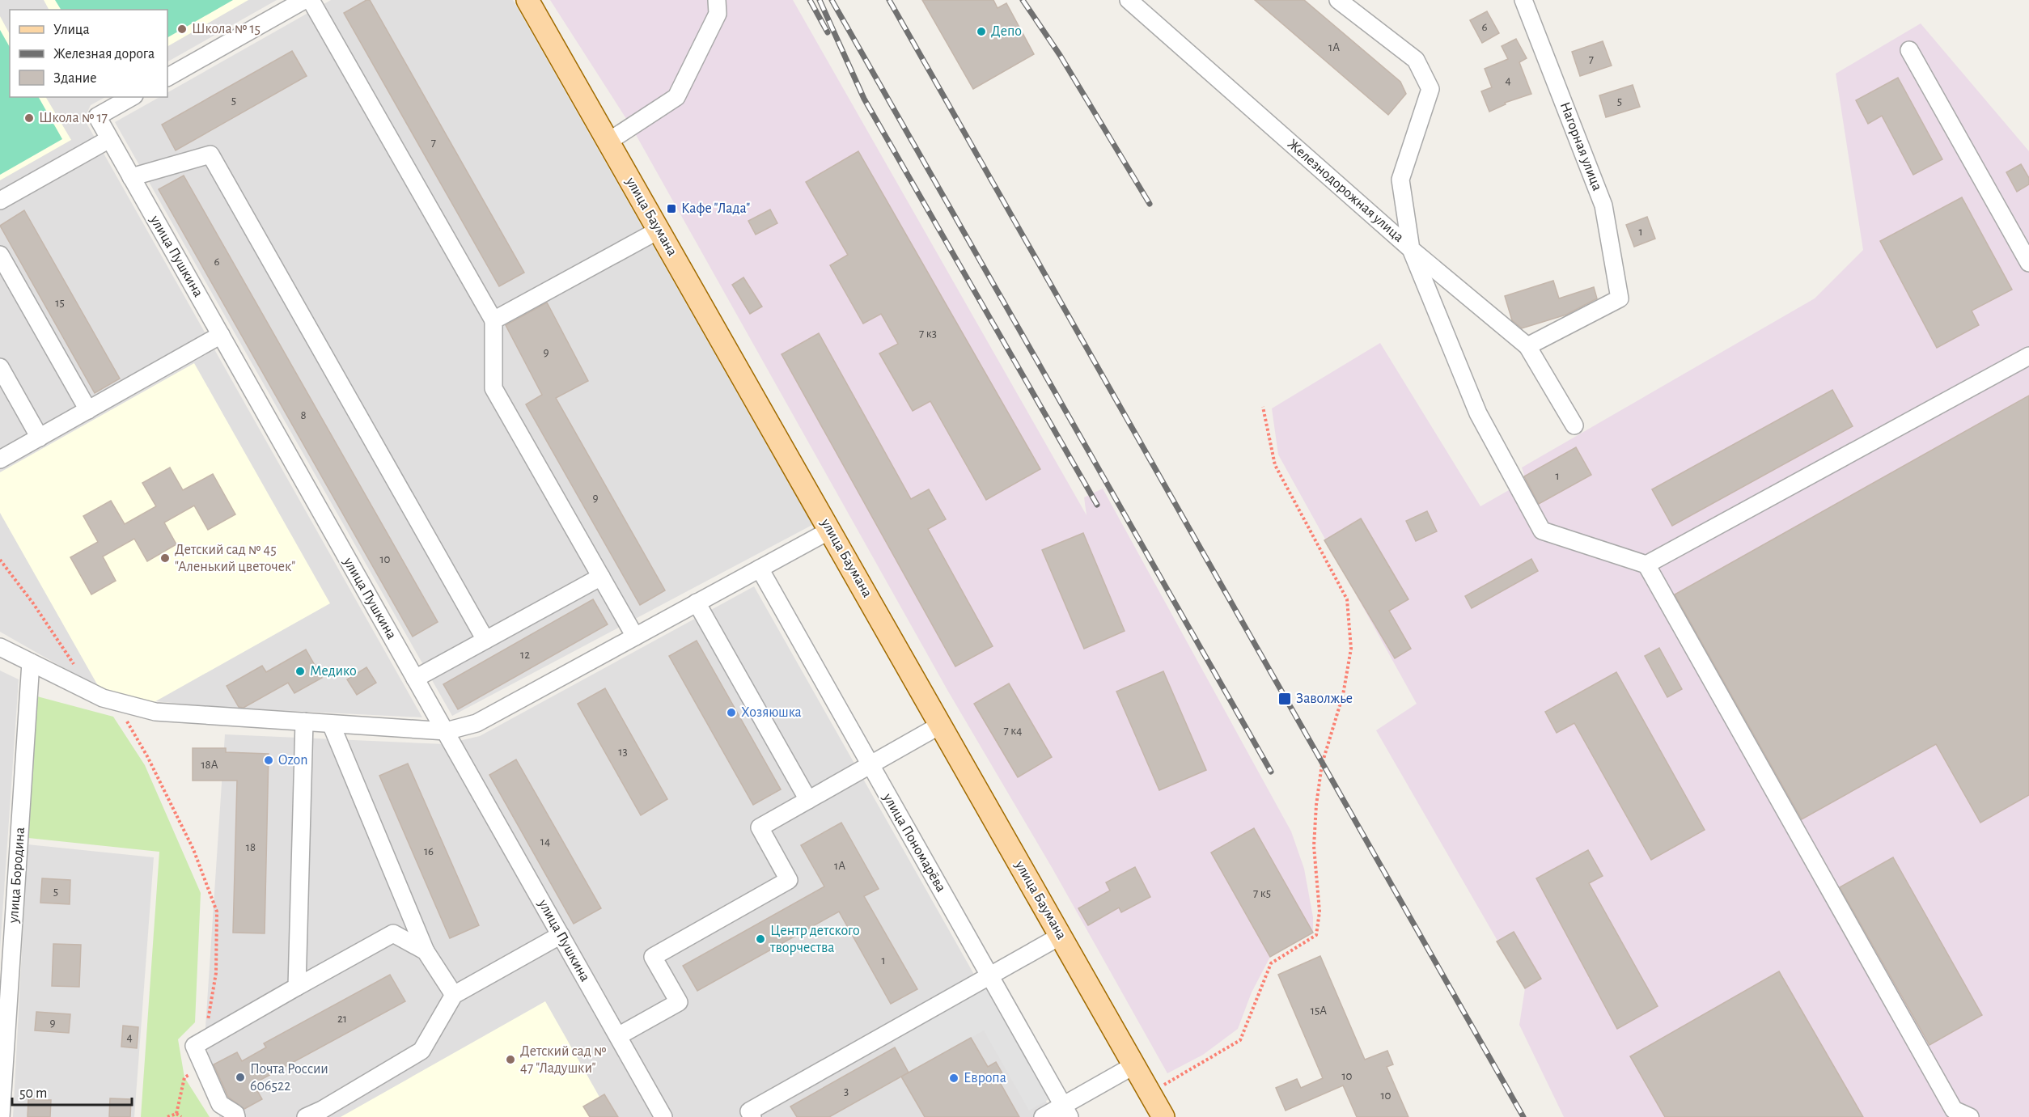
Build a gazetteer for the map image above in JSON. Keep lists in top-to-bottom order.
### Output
{
  "streets": {
    "main road": ["улица Баумана"],
    "street": [
      "Нагорная улица",
      "Железнодорожная улица",
      "улица Пушкина",
      "улица Пономарёва",
      "улица Бородина"
    ]
  },
  "places": {
    "other": [
      "Школа № 15",
      "Депо",
      "Школа № 17",
      "Детский сад № 45 \"Аленький цветочек\"",
      "Медико",
      "Хозяюшка",
      "Ozon",
      "Центр детского творчества",
      "Детский сад № 47 \"Ладушки\"",
      "Почта России 606522",
      "Европа"
    ],
    "transit": ["Кафе \"Лада\"", "Заволжье"]
  },
  "house_numbers": [
    "6",
    "1А",
    "7",
    "4",
    "5",
    "5",
    "7",
    "1",
    "6",
    "15",
    "7 к3",
    "9",
    "8",
    "1",
    "9",
    "10",
    "12",
    "7 к4",
    "13",
    "18А",
    "14",
    "18",
    "16",
    "1А",
    "5",
    "7 к5",
    "1",
    "15А",
    "21",
    "9",
    "4",
    "10",
    "3",
    "10"
  ],
  "legend": ["Улица", "Железная дорога", "Здание"],
  "scale_bar": "50 m"
}
